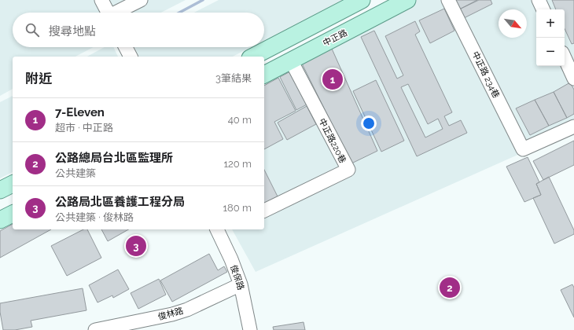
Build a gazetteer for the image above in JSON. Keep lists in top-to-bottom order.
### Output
{
  "streets": {
    "main road": ["中正路"],
    "street": [
      "中正路 234巷",
      "中正路220巷",
      "俊保路",
      "俊林路"
    ]
  },
  "crossings": [
    ["中正路", "中正路220巷"],
    ["俊保路", "俊林路"]
  ],
  "north": "bottom right",
  "page": {
    "map_buttons": ["+", "−"],
    "search": "搜尋地點",
    "heading": ["附近", "3筆結果"],
    "pins": ["1", "3", "2"],
    "list": [
      {
        "mark": "1",
        "name": "7-Eleven",
        "note": "超市 · 中正路",
        "value": "40 m"
      },
      {
        "mark": "2",
        "name": "公路總局台北區監理所",
        "note": "公共建築",
        "value": "120 m"
      },
      {
        "mark": "3",
        "name": "公路局北區養護工程分局",
        "note": "公共建築 · 俊林路",
        "value": "180 m"
      }
    ]
  }
}
